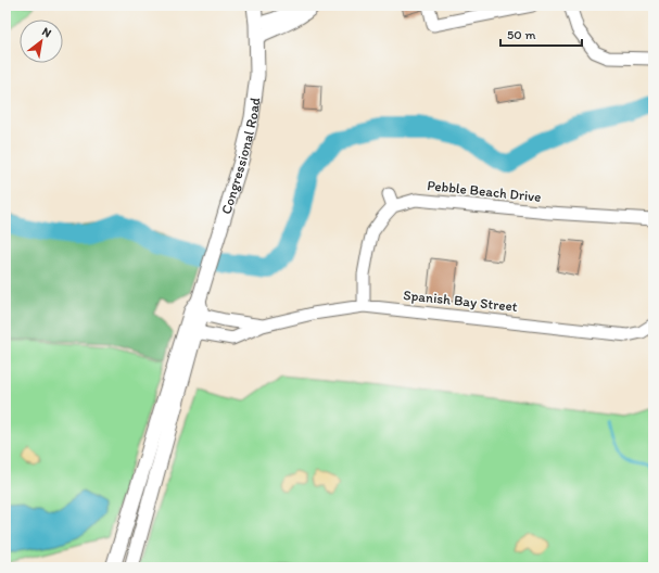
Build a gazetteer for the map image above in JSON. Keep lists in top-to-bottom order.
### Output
{
  "streets": {
    "main road": ["Congressional Road"],
    "street": ["Pebble Beach Drive", "Spanish Bay Street"]
  },
  "crossings": [
    ["Congressional Road", "Spanish Bay Street"]
  ],
  "scale_bar": "50 m",
  "north": "top right"
}
